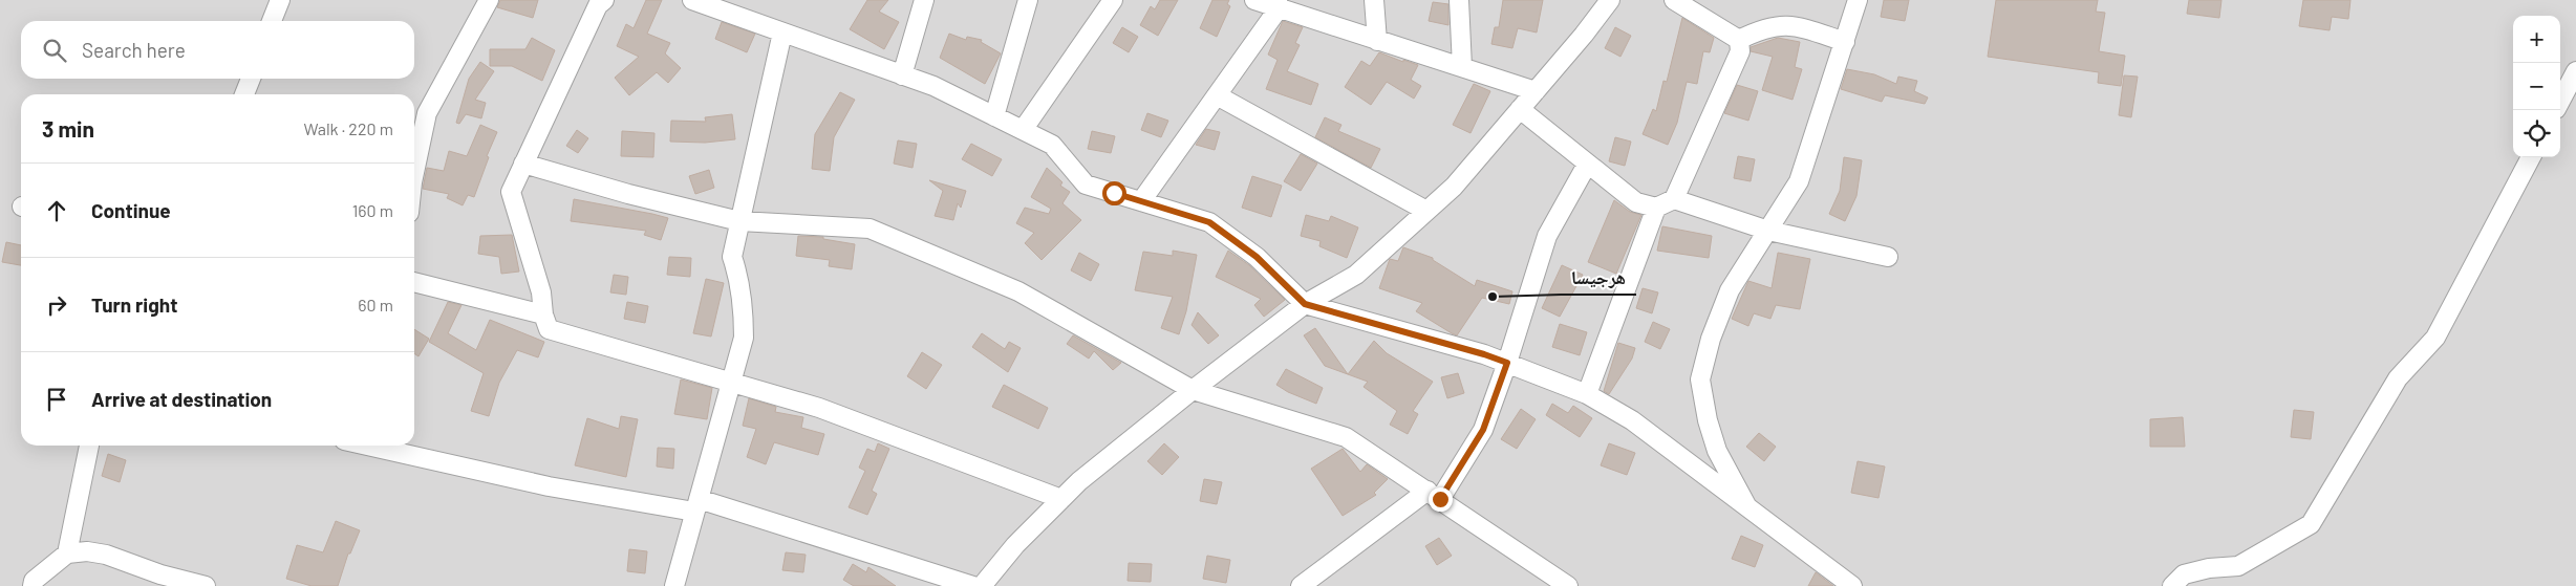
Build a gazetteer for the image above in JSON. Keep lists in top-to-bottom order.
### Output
{
  "places": ["هرجيسا"],
  "page": {
    "map_buttons": ["+", "−"],
    "search": "Search here",
    "heading": ["3 min", "Walk · 220 m"],
    "list": [
      ["Continue", "160 m"],
      ["Turn right", "60 m"],
      "Arrive at destination"
    ]
  }
}
